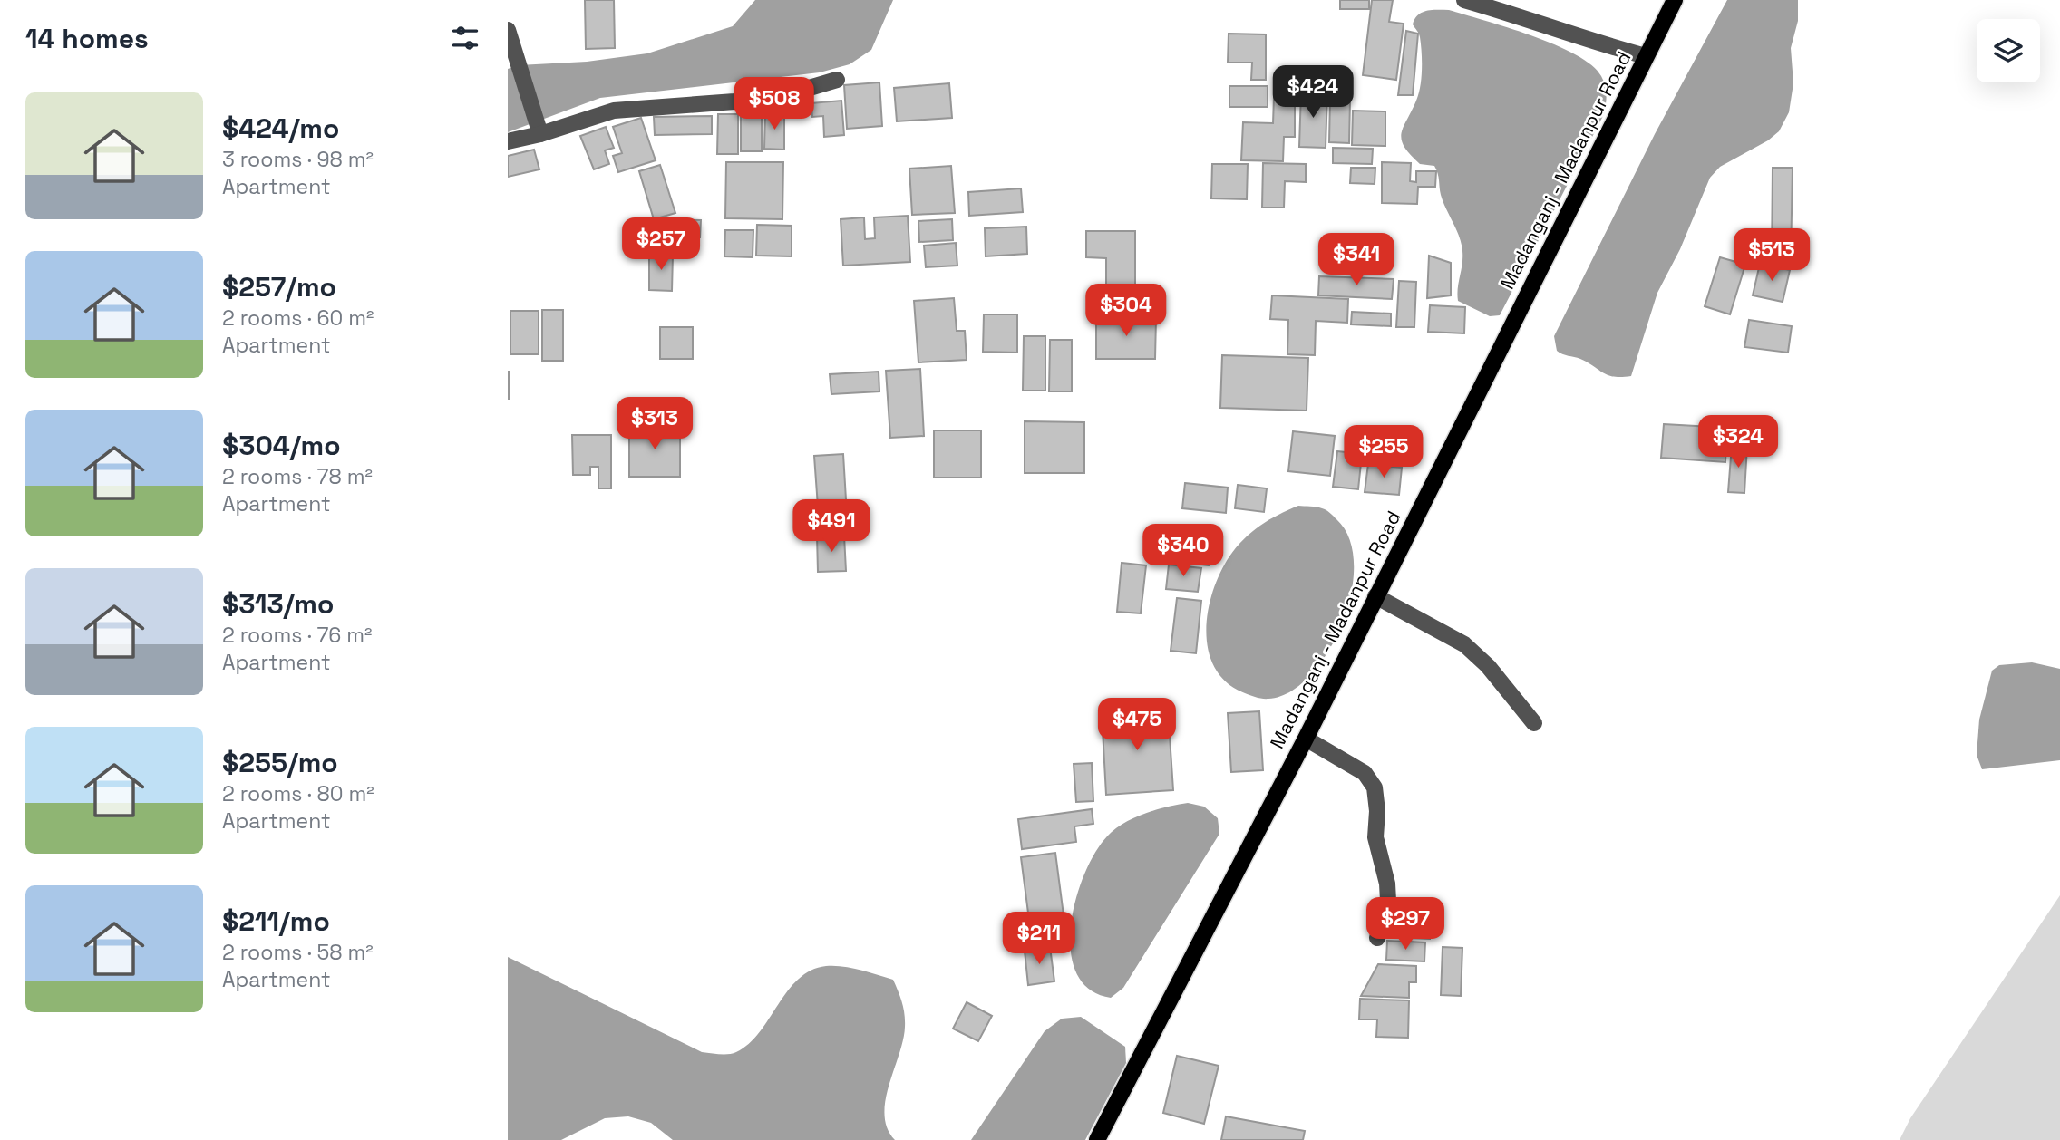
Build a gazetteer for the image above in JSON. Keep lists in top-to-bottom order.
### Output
{
  "streets": {
    "main road": ["Madanganj - Madanpur Road"]
  },
  "page": {
    "heading": "14 homes",
    "price": [
      "$424",
      "$508",
      "$257",
      "$513",
      "$341",
      "$304",
      "$313",
      "$324",
      "$255",
      "$491",
      "$340",
      "$475",
      "$297",
      "$211"
    ],
    "list": [
      {
        "name": "$424/mo",
        "note": "3 rooms · 98 m² · Apartment"
      },
      {
        "name": "$257/mo",
        "note": "2 rooms · 60 m² · Apartment"
      },
      {
        "name": "$304/mo",
        "note": "2 rooms · 78 m² · Apartment"
      },
      {
        "name": "$313/mo",
        "note": "2 rooms · 76 m² · Apartment"
      },
      {
        "name": "$255/mo",
        "note": "2 rooms · 80 m² · Apartment"
      },
      {
        "name": "$211/mo",
        "note": "2 rooms · 58 m² · Apartment"
      }
    ]
  }
}
